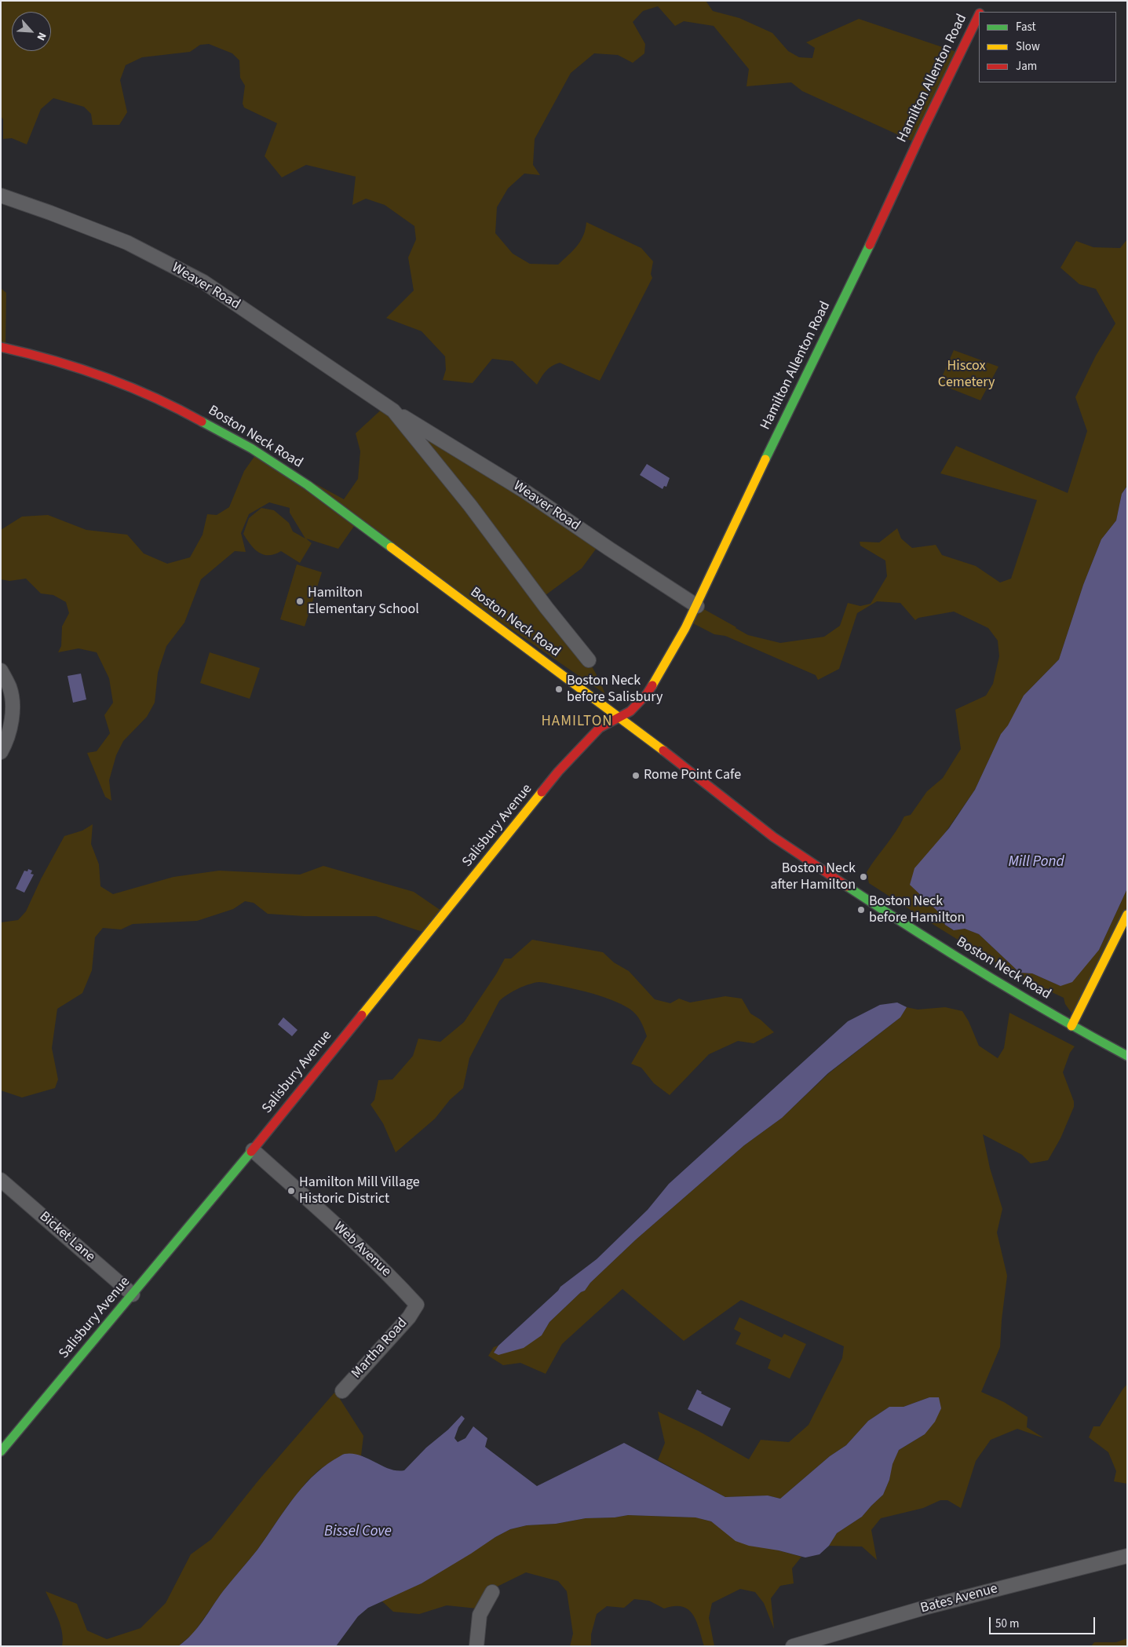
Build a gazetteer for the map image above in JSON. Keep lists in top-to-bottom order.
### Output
{
  "streets": {
    "street": [
      "Hamilton Allenton Road",
      "Weaver Road",
      "Boston Neck Road",
      "Salisbury Avenue",
      "Bicket Lane",
      "Web Avenue",
      "Martha Road",
      "Bates Avenue"
    ]
  },
  "crossings": [
    ["Hamilton Allenton Road", "Weaver Road"],
    ["Hamilton Allenton Road", "Boston Neck Road"],
    ["Hamilton Allenton Road", "Salisbury Avenue"],
    ["Boston Neck Road", "Salisbury Avenue"],
    ["Salisbury Avenue", "Bicket Lane"],
    ["Salisbury Avenue", "Web Avenue"],
    ["Web Avenue", "Martha Road"]
  ],
  "districts": ["HAMILTON"],
  "water": ["Mill Pond", "Bissel Cove"],
  "parks": ["Hiscox Cemetery"],
  "places": [
    "Hamilton Elementary School",
    "Boston Neck before Salisbury",
    "Rome Point Cafe",
    "Boston Neck after Hamilton",
    "Boston Neck before Hamilton",
    "Hamilton Mill Village Historic District"
  ],
  "legend": ["Fast", "Slow", "Jam"],
  "scale_bar": "50 m",
  "north": "bottom right"
}
